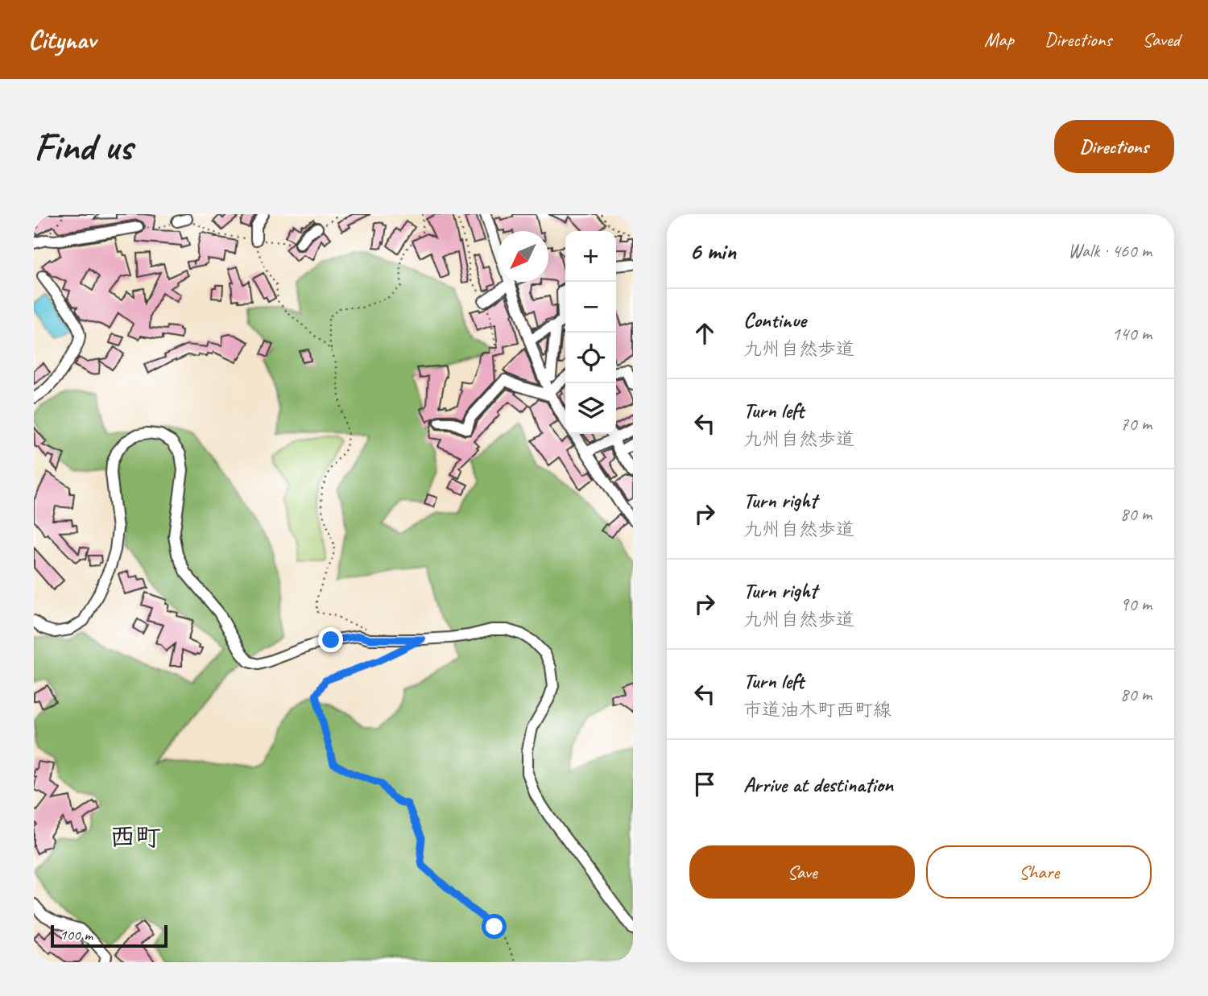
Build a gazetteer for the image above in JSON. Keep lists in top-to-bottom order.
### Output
{
  "districts": ["西町"],
  "scale_bar": "100 m",
  "north": "bottom left",
  "page": {
    "header": "Citynav",
    "nav": ["Map", "Directions", "Saved"],
    "buttons": [
      "Directions",
      ["Save", "Share"]
    ],
    "title": "Find us",
    "heading": ["6 min", "Walk · 460 m"],
    "map_buttons": ["+", "−"],
    "list": [
      ["Continue", "九州自然歩道", "140 m"],
      ["Turn left", "九州自然歩道", "70 m"],
      ["Turn right", "九州自然歩道", "80 m"],
      ["Turn right", "九州自然歩道", "90 m"],
      ["Turn left", "市道油木町西町線", "80 m"],
      "Arrive at destination"
    ],
    "scale": "100 m"
  }
}
